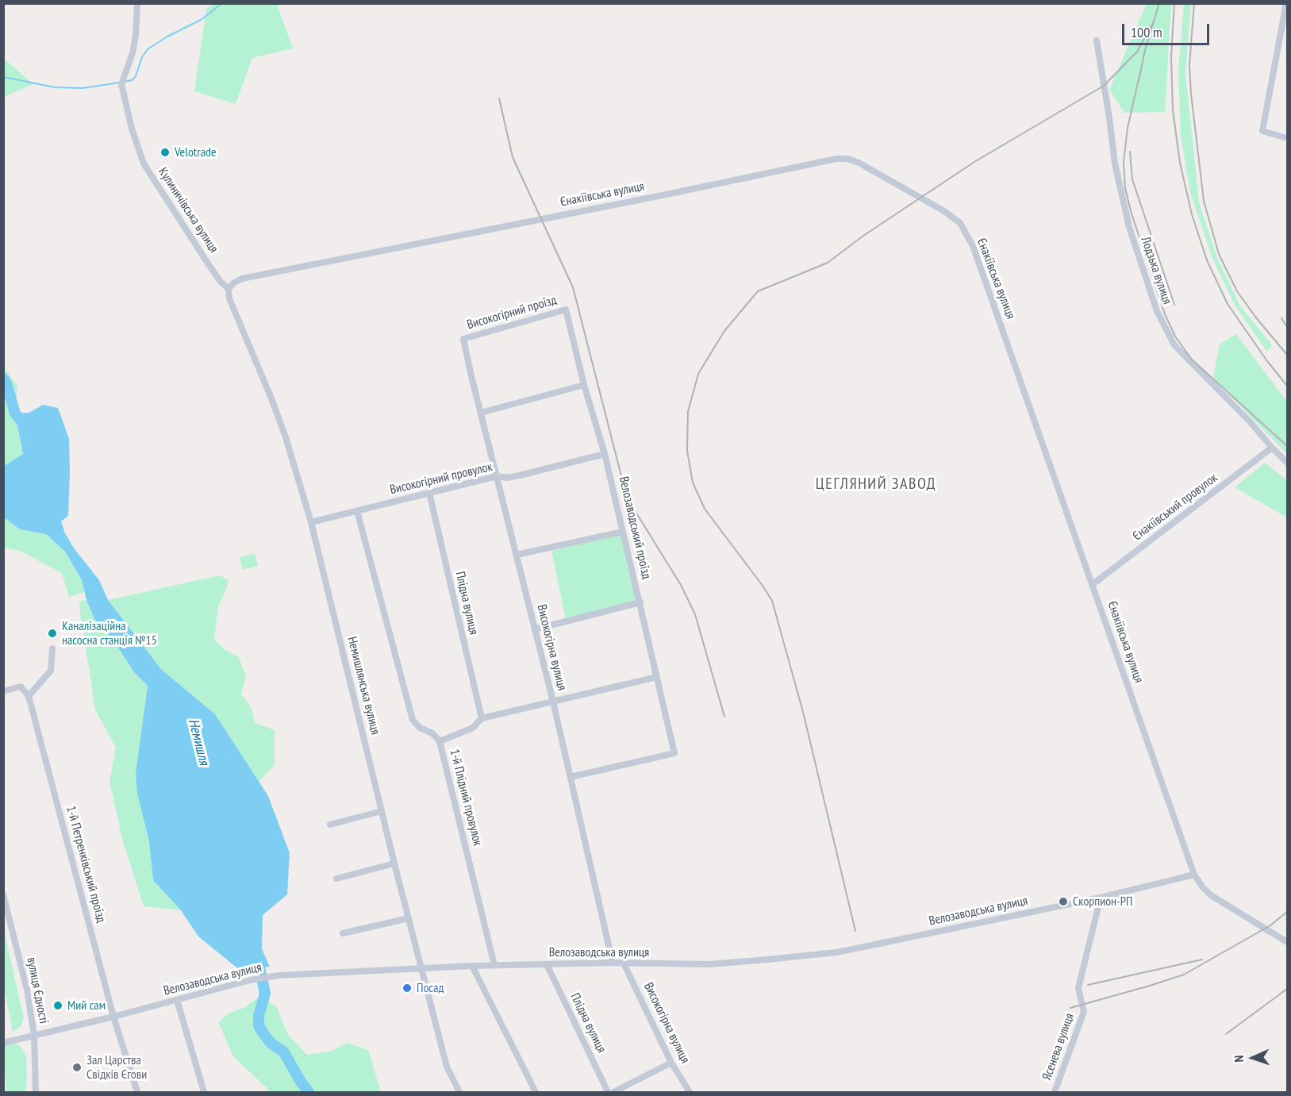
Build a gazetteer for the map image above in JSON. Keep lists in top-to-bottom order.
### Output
{
  "streets": {
    "street": [
      "Єнакіївська вулиця",
      "Кулиничівська вулиця",
      "Лодзька вулиця",
      "Високогірний проїзд",
      "Високогірний провулок",
      "Єнакіївський провулок",
      "Велозаводський проїзд",
      "Плідна вулиця",
      "Високогірна вулиця",
      "Немишлянська вулиця",
      "1-й Плідний провулок",
      "1-й Петренківський проїзд",
      "Велозаводська вулиця",
      "вулиця Єдності",
      "Ясенева вулиця"
    ]
  },
  "crossings": [
    ["Єнакіївська вулиця", "Кулиничівська вулиця"],
    ["Єнакіївська вулиця", "Єнакіївський провулок"],
    ["Єнакіївська вулиця", "Немишлянська вулиця"],
    ["Єнакіївська вулиця", "Велозаводська вулиця"],
    ["Кулиничівська вулиця", "Немишлянська вулиця"],
    ["Лодзька вулиця", "Єнакіївський провулок"],
    ["Високогірний проїзд", "Велозаводський проїзд"],
    ["Високогірний проїзд", "Високогірна вулиця"],
    ["Високогірний провулок", "Велозаводський проїзд"],
    ["Високогірний провулок", "Плідна вулиця"],
    ["Високогірний провулок", "Високогірна вулиця"],
    ["Високогірний провулок", "Немишлянська вулиця"],
    ["Високогірний провулок", "1-й Плідний провулок"],
    ["Велозаводський проїзд", "Високогірна вулиця"],
    ["Плідна вулиця", "Велозаводська вулиця"],
    ["Високогірна вулиця", "Велозаводська вулиця"],
    ["Немишлянська вулиця", "Велозаводська вулиця"],
    ["1-й Плідний провулок", "Велозаводська вулиця"],
    ["1-й Петренківський проїзд", "Велозаводська вулиця"],
    ["Велозаводська вулиця", "вулиця Єдності"],
    ["Велозаводська вулиця", "Ясенева вулиця"]
  ],
  "districts": ["ЦЕГЛЯНИЙ ЗАВОД"],
  "water": ["Немишля"],
  "places": [
    "Velotrade",
    "Каналізаційна насосна станція №15",
    "Скорпион-РП",
    "Посад",
    "Мий сам",
    "Зал Царства Свідків Єгови"
  ],
  "scale_bar": "100 m",
  "north": "left"
}
